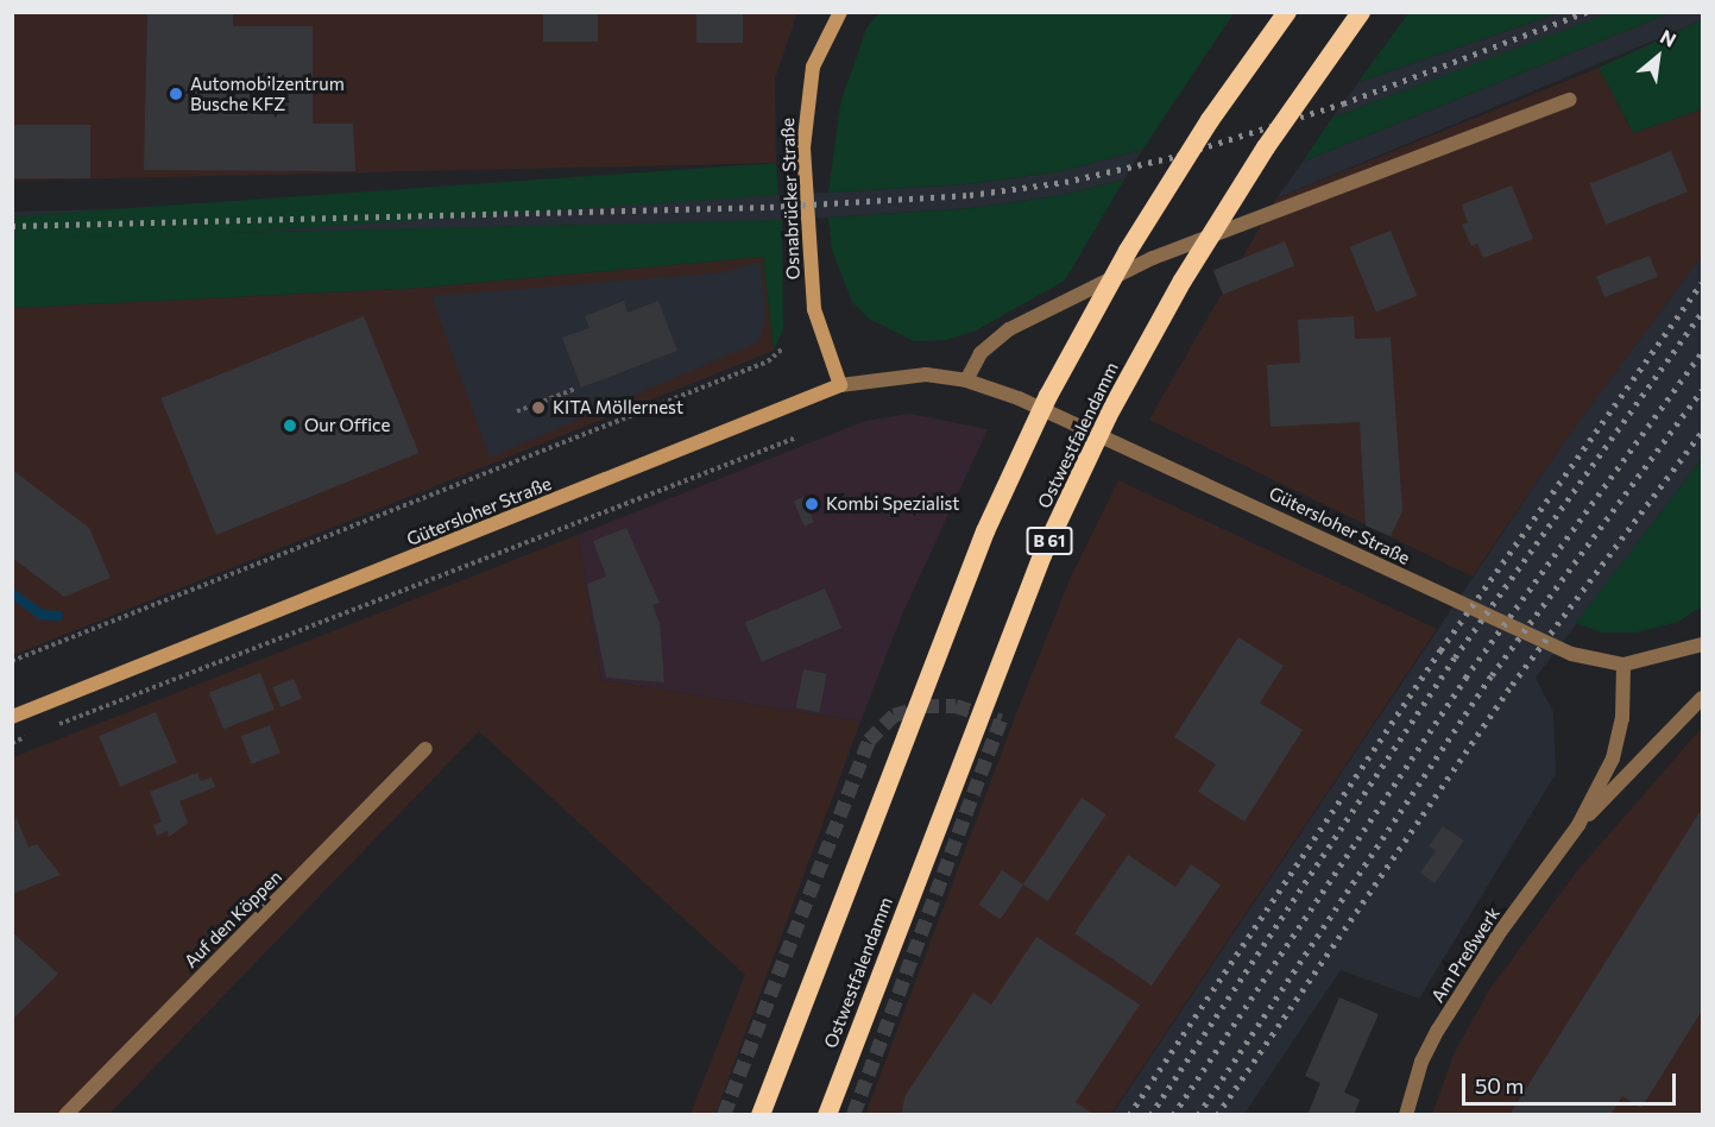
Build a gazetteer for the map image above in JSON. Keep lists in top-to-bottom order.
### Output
{
  "streets": {
    "highway": ["Ostwestfalendamm", "B 61"],
    "main road": ["Osnabrücker Straße", "Gütersloher Straße"],
    "street": ["Auf den Köppen", "Am Preßwerk"]
  },
  "crossings": [
    ["Osnabrücker Straße", "Gütersloher Straße"],
    ["Gütersloher Straße", "Am Preßwerk"]
  ],
  "places": [
    "Automobilzentrum Busche KFZ",
    "KITA Möllernest",
    "Our Office",
    "Kombi Spezialist"
  ],
  "scale_bar": "50 m",
  "north": "top right"
}
